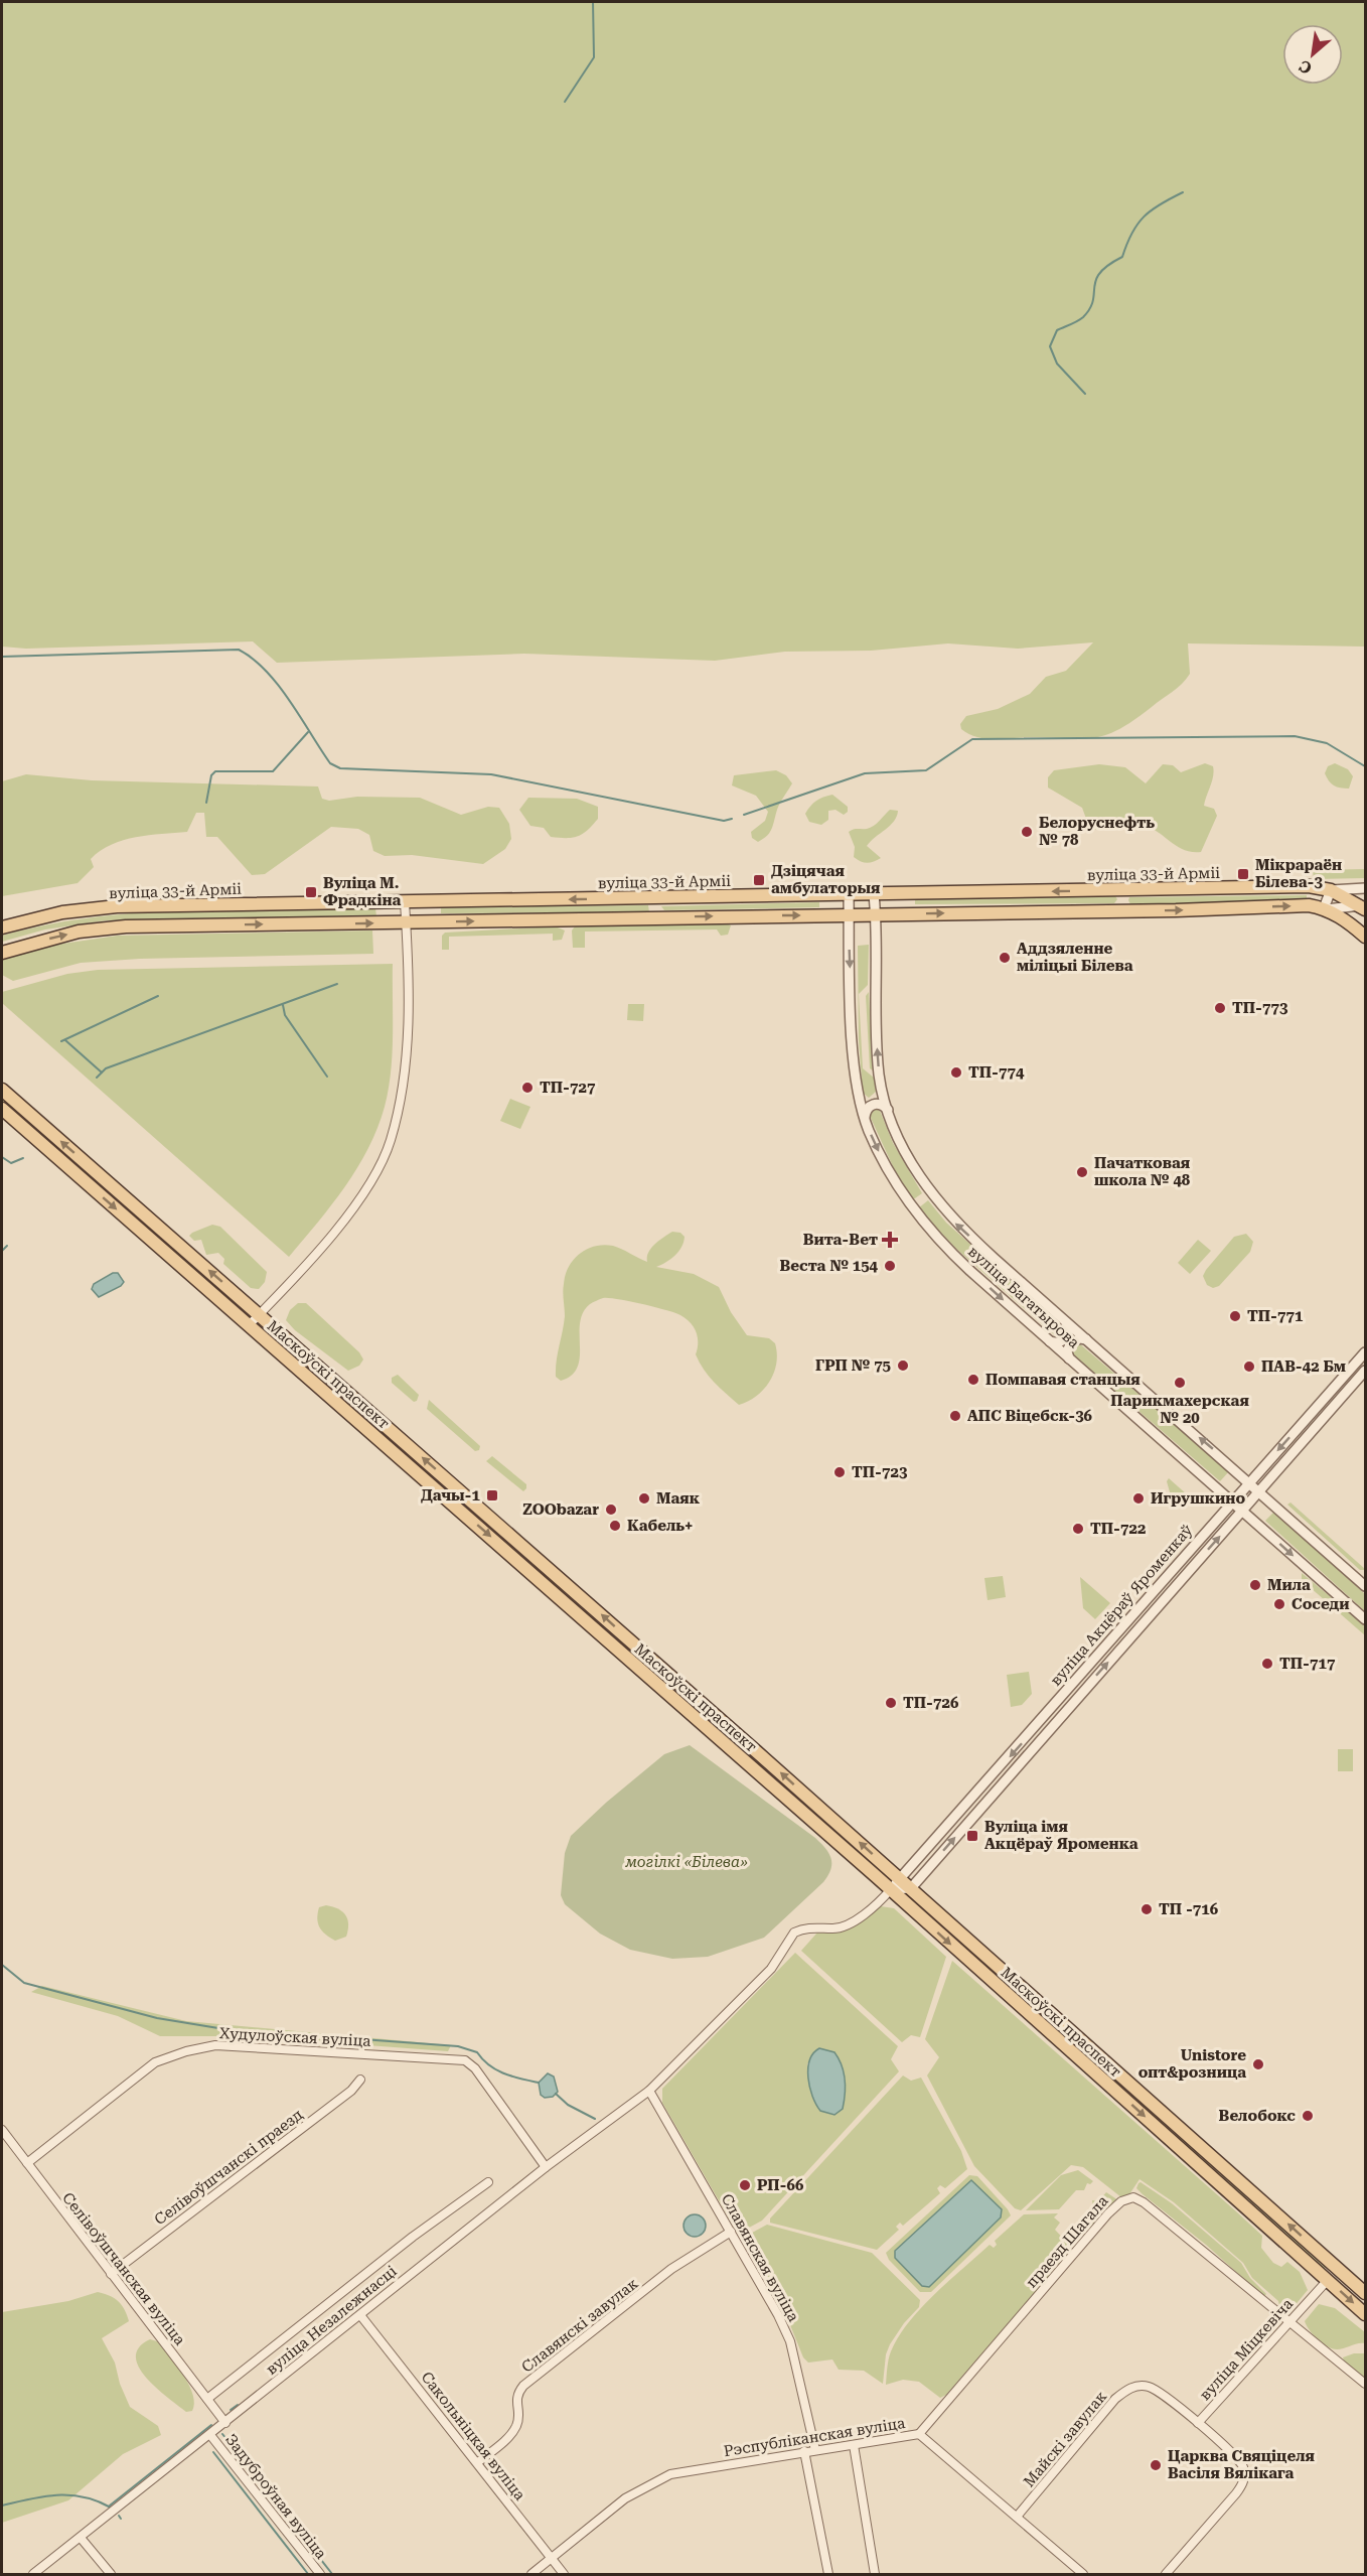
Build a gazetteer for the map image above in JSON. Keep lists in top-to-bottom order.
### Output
{
  "streets": {
    "main road": ["вуліца 33-й Арміі", "Маскоўскі праспект"],
    "street": [
      "вуліца Багатырова",
      "вуліца Акцёраў Яроменкаў",
      "Худулоўская вуліца",
      "Селівоўшчанскі праезд",
      "праезд Шагала",
      "Славянская вуліца",
      "Селівоўшчанская вуліца",
      "вуліца Незалежнасці",
      "Славянскі завулак",
      "вуліца Міцкевіча",
      "Сакольніцкая вуліца",
      "Рэспубліканская вуліца",
      "Майскі завулак",
      "Задуброўная вуліца"
    ]
  },
  "crossings": [
    ["вуліца 33-й Арміі", "вуліца Багатырова"],
    ["вуліца Багатырова", "вуліца Акцёраў Яроменкаў"],
    ["Маскоўскі праспект", "вуліца Акцёраў Яроменкаў"],
    ["Маскоўскі праспект", "вуліца Незалежнасці"],
    ["Маскоўскі праспект", "вуліца Міцкевіча"],
    ["вуліца Акцёраў Яроменкаў", "вуліца Незалежнасці"],
    ["Худулоўская вуліца", "Селівоўшчанская вуліца"],
    ["Худулоўская вуліца", "вуліца Незалежнасці"],
    ["Селівоўшчанскі праезд", "Селівоўшчанская вуліца"],
    ["праезд Шагала", "вуліца Міцкевіча"],
    ["праезд Шагала", "Рэспубліканская вуліца"],
    ["Славянская вуліца", "вуліца Незалежнасці"],
    ["Славянская вуліца", "Славянскі завулак"],
    ["Славянская вуліца", "Рэспубліканская вуліца"],
    ["Селівоўшчанская вуліца", "вуліца Незалежнасці"],
    ["вуліца Незалежнасці", "Сакольніцкая вуліца"],
    ["вуліца Незалежнасці", "Задуброўная вуліца"],
    ["Славянскі завулак", "Сакольніцкая вуліца"],
    ["вуліца Міцкевіча", "Майскі завулак"],
    ["Сакольніцкая вуліца", "Рэспубліканская вуліца"],
    ["Рэспубліканская вуліца", "Майскі завулак"]
  ],
  "one_way": ["вуліца 33-й Арміі"],
  "parks": ["могілкі «Білева»"],
  "places": {
    "other": [
      "Белоруснефть № 78",
      "Аддзяленне міліцыі Білева",
      "ТП-773",
      "ТП-774",
      "ТП-727",
      "Пачатковая школа № 48",
      "Веста № 154",
      "ТП-771",
      "ГРП № 75",
      "ПАВ-42 Бм",
      "Помпавая станцыя",
      "Парикмахерская № 20",
      "АПС Віцебск-36",
      "ТП-723",
      "Маяк",
      "Игрушкино",
      "ZOObazar",
      "Кабель+",
      "ТП-722",
      "Мила",
      "Соседи",
      "ТП-717",
      "ТП-726",
      "ТП -716",
      "Unistore опт&розница",
      "Велобокс",
      "РП-66",
      "Царква Свяціцеля Васіля Вялікага"
    ],
    "transit": [
      "Мікрараён Білева-3",
      "Дзіцячая амбулаторыя",
      "Вуліца М. Фрадкіна",
      "Дачы-1",
      "Вуліца імя Акцёраў Яроменка"
    ],
    "health": ["Вита-Вет"]
  },
  "north": "bottom left"
}
